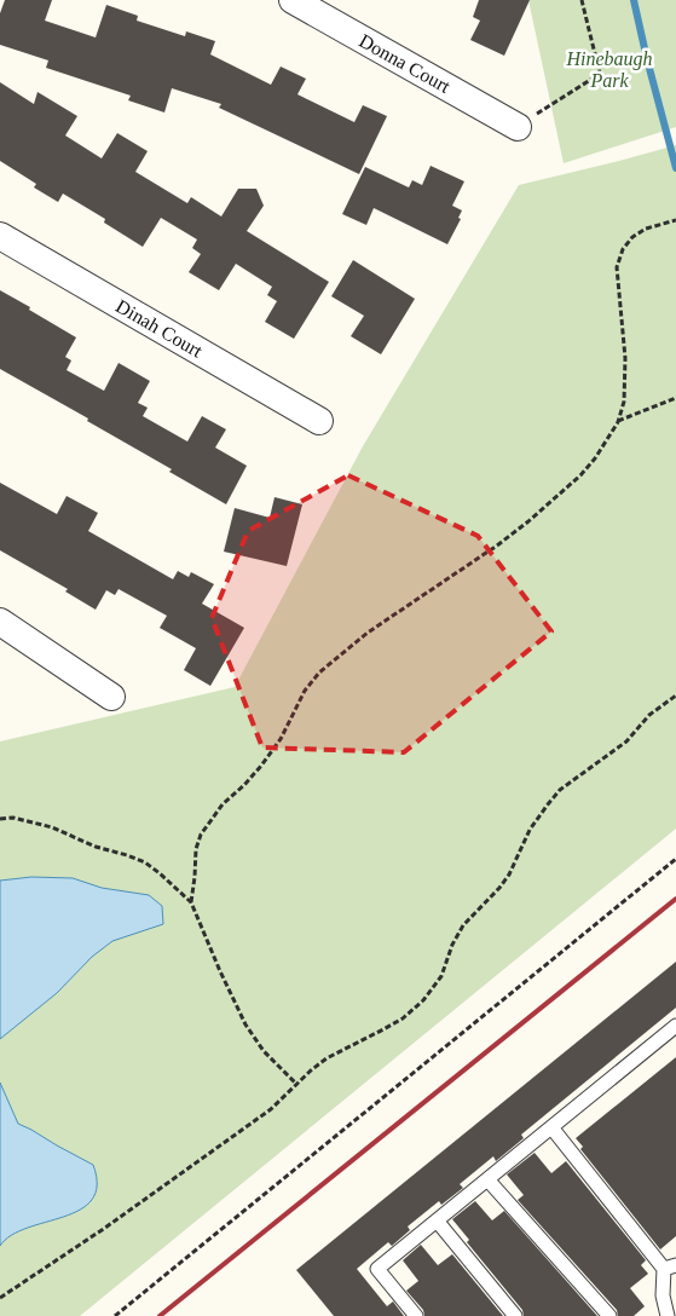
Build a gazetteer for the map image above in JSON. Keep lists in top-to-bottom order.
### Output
{
  "streets": {
    "street": ["Donna Court", "Dinah Court"]
  },
  "parks": ["Hinebaugh Park"]
}
